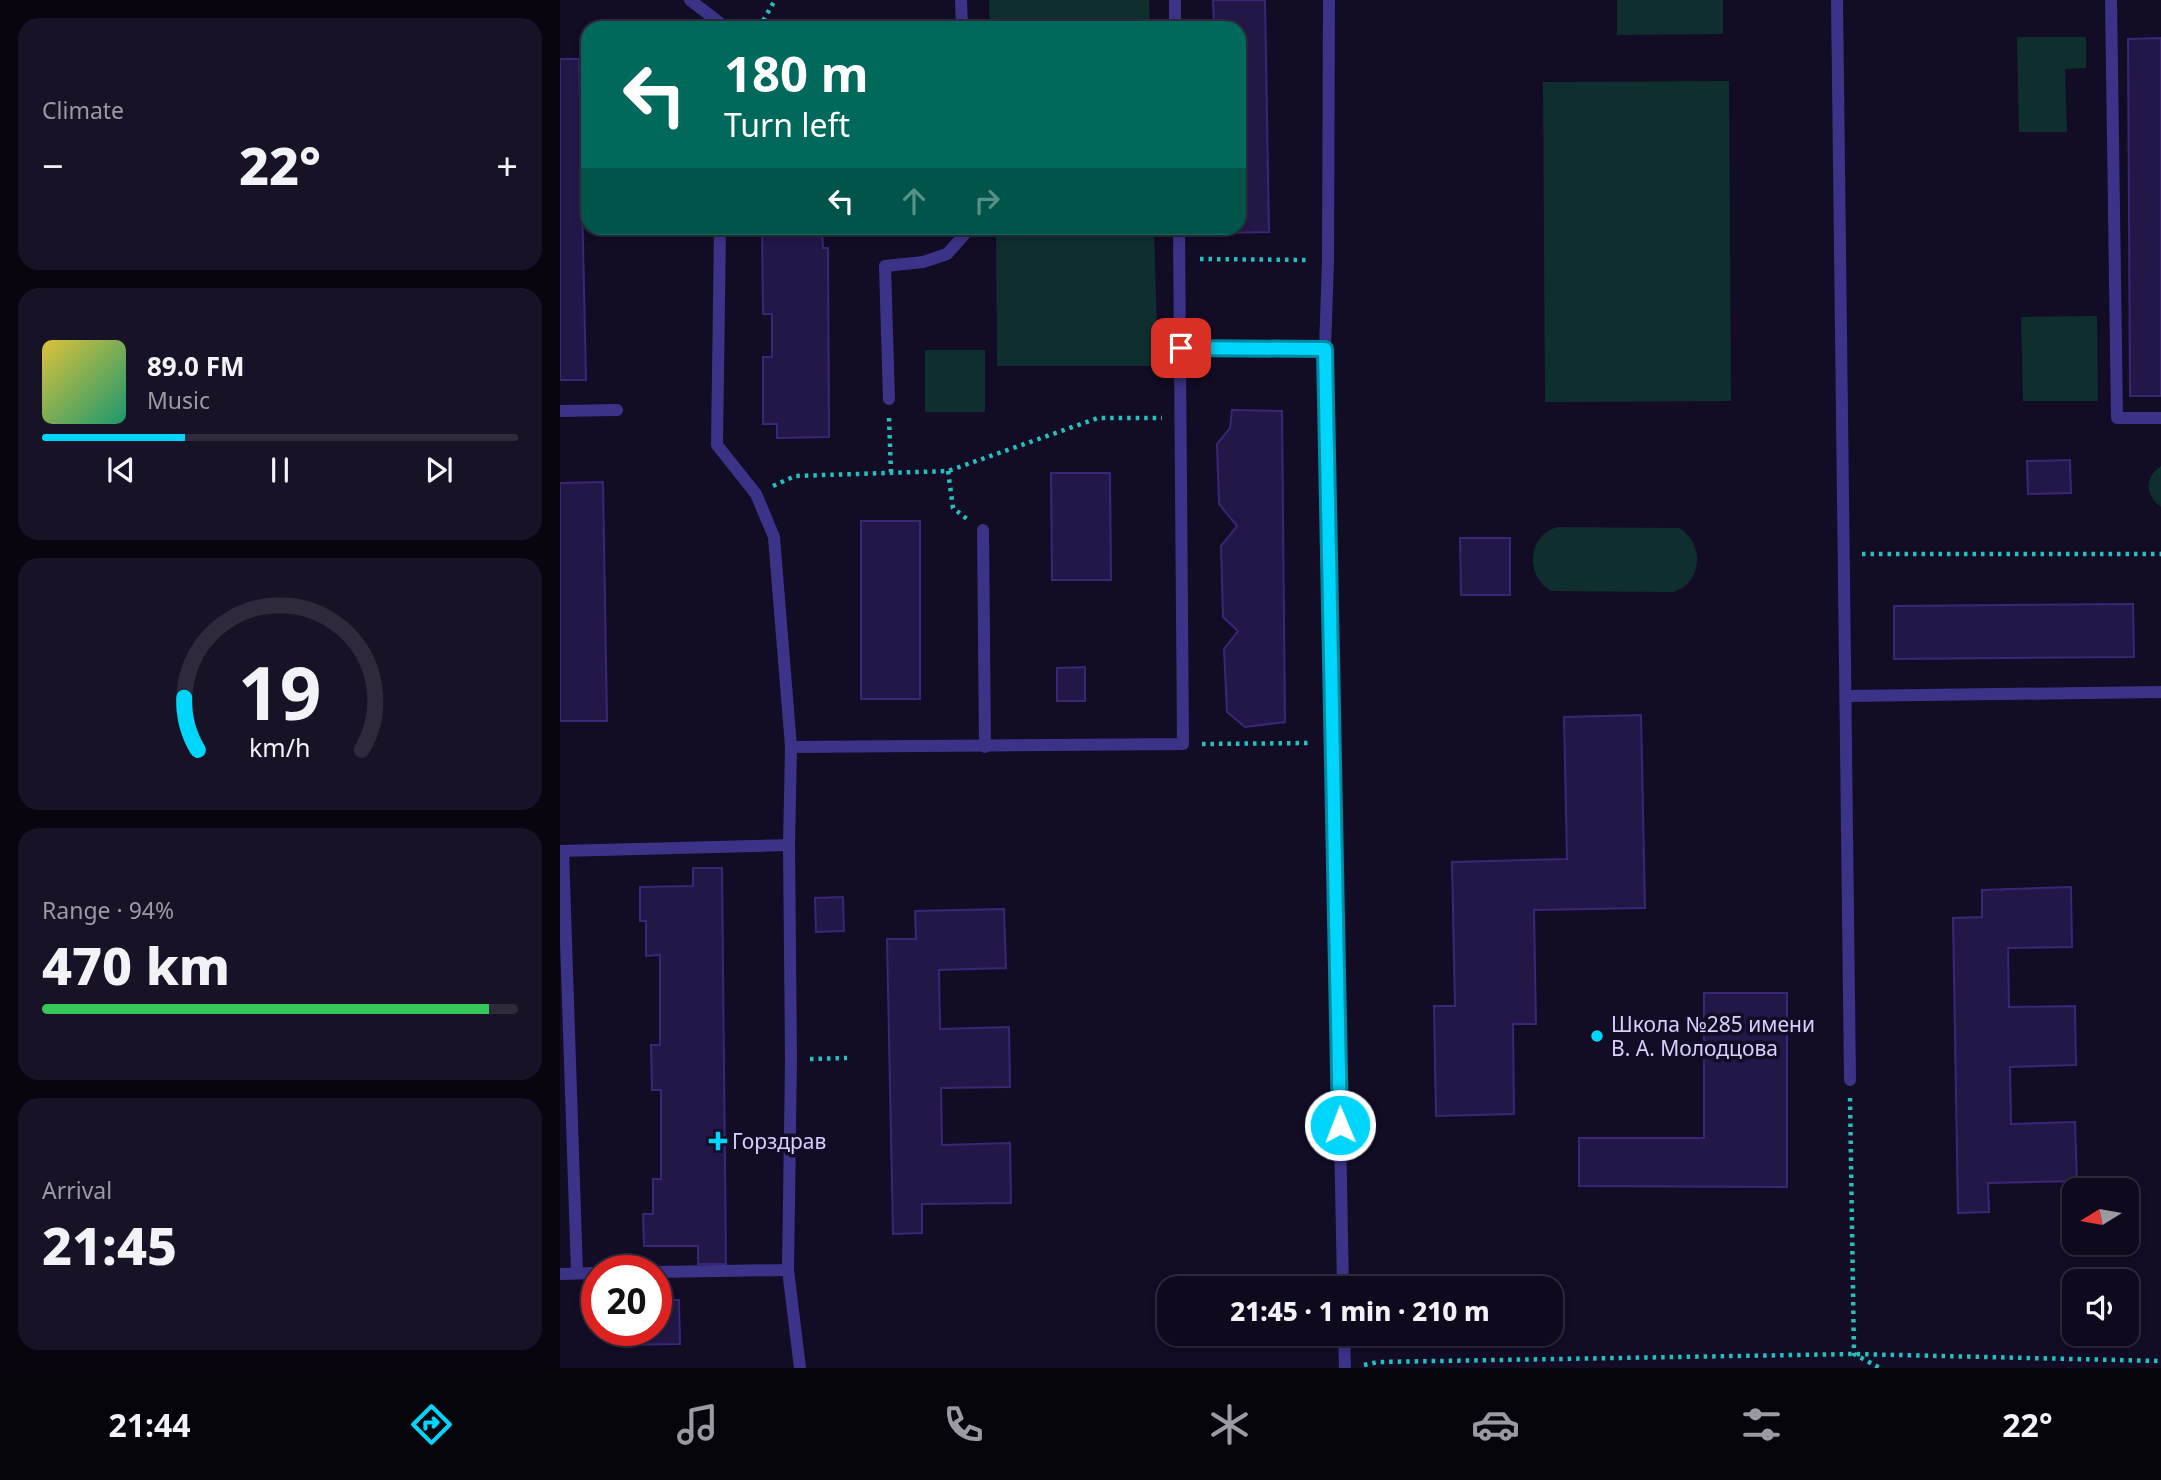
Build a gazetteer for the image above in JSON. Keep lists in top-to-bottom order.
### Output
{
  "places": {
    "other": ["Школа №285 имени В. А. Молодцова"],
    "health": ["Горздрав"]
  },
  "north": "left",
  "page": {
    "tile": [
      "Climate",
      ["Range · 94%", "470 km"],
      ["Arrival", "21:45"]
    ],
    "turn": ["180 m", "Turn left"],
    "heat": ["−", "22°", "+"],
    "song": ["89.0 FM", "Music"],
    "limit": "20",
    "trip": "21:45 · 1 min · 210 m",
    "tabs": ["21:44", "22°"],
    "gauge": ["19", "km/h"]
  }
}
